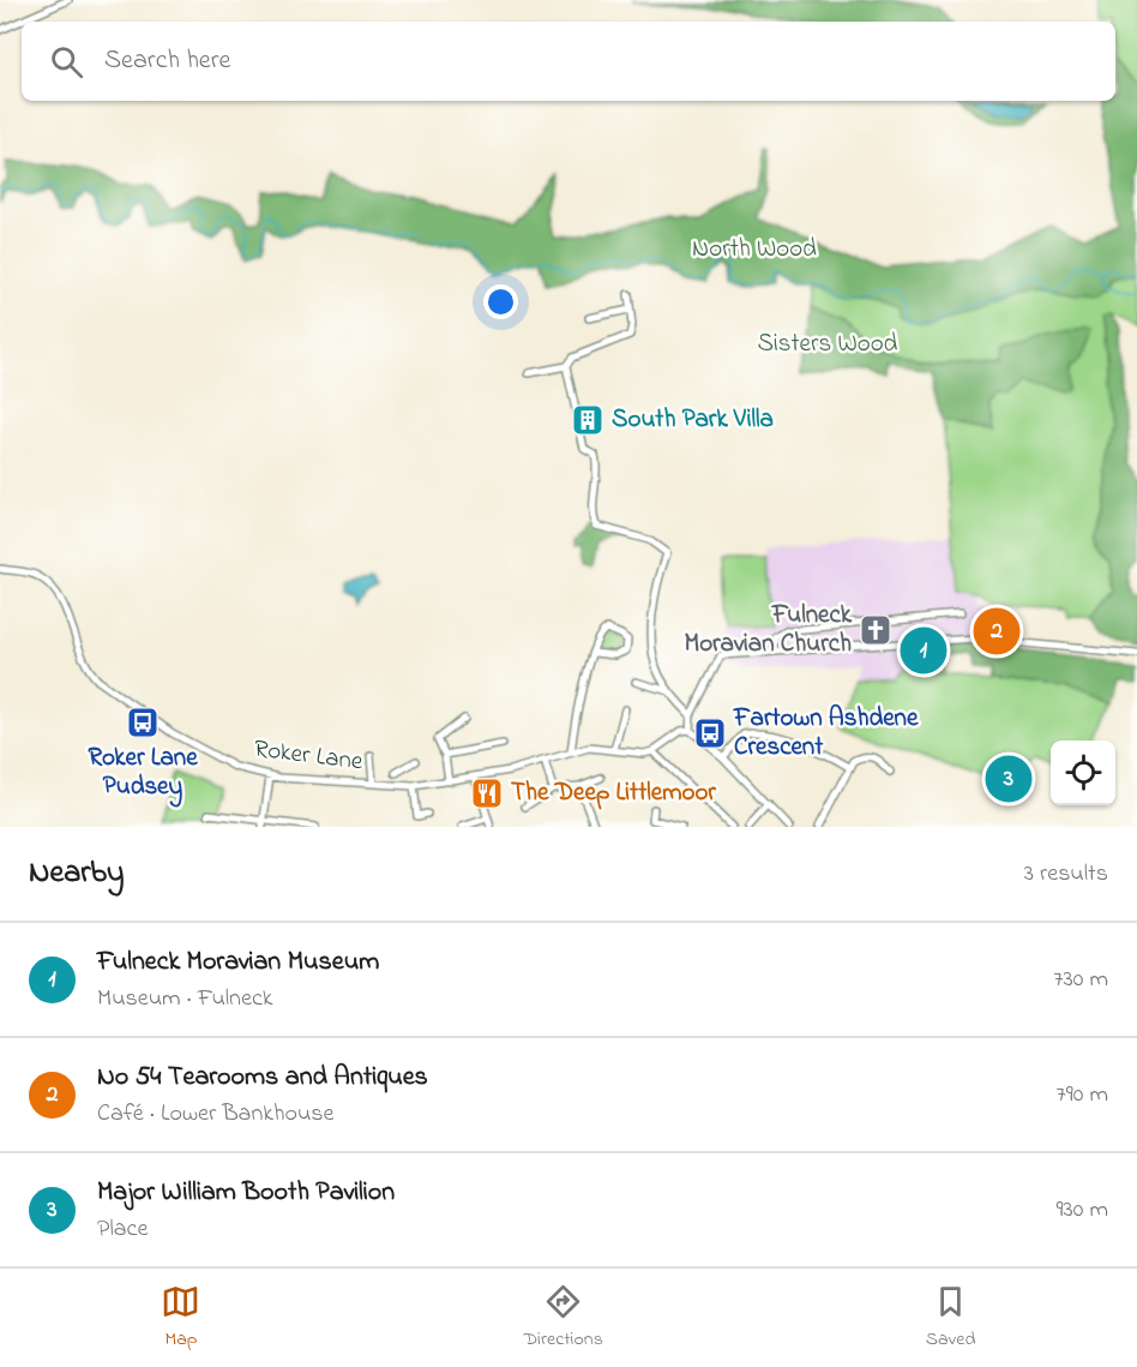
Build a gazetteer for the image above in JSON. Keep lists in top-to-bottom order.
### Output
{
  "streets": {
    "street": ["Roker Lane"]
  },
  "parks": ["North Wood", "Sisters Wood"],
  "places": {
    "building": ["South Park Villa"],
    "church": ["Fulneck Moravian Church"],
    "bus stop": ["Roker Lane Pudsey", "Fartown Ashdene Crescent"],
    "restaurant": ["The Deep Littlemoor"]
  },
  "page": {
    "search": "Search here",
    "pins": ["2", "1", "3"],
    "heading": ["Nearby", "3 results"],
    "list": [
      {
        "mark": "1",
        "name": "Fulneck Moravian Museum",
        "note": "Museum · Fulneck",
        "value": "730 m"
      },
      {
        "mark": "2",
        "name": "No 54 Tearooms and Antiques",
        "note": "Café · Lower Bankhouse",
        "value": "790 m"
      },
      {
        "mark": "3",
        "name": "Major William Booth Pavilion",
        "note": "Place",
        "value": "930 m"
      }
    ],
    "nav": ["Map", "Directions", "Saved"]
  }
}
